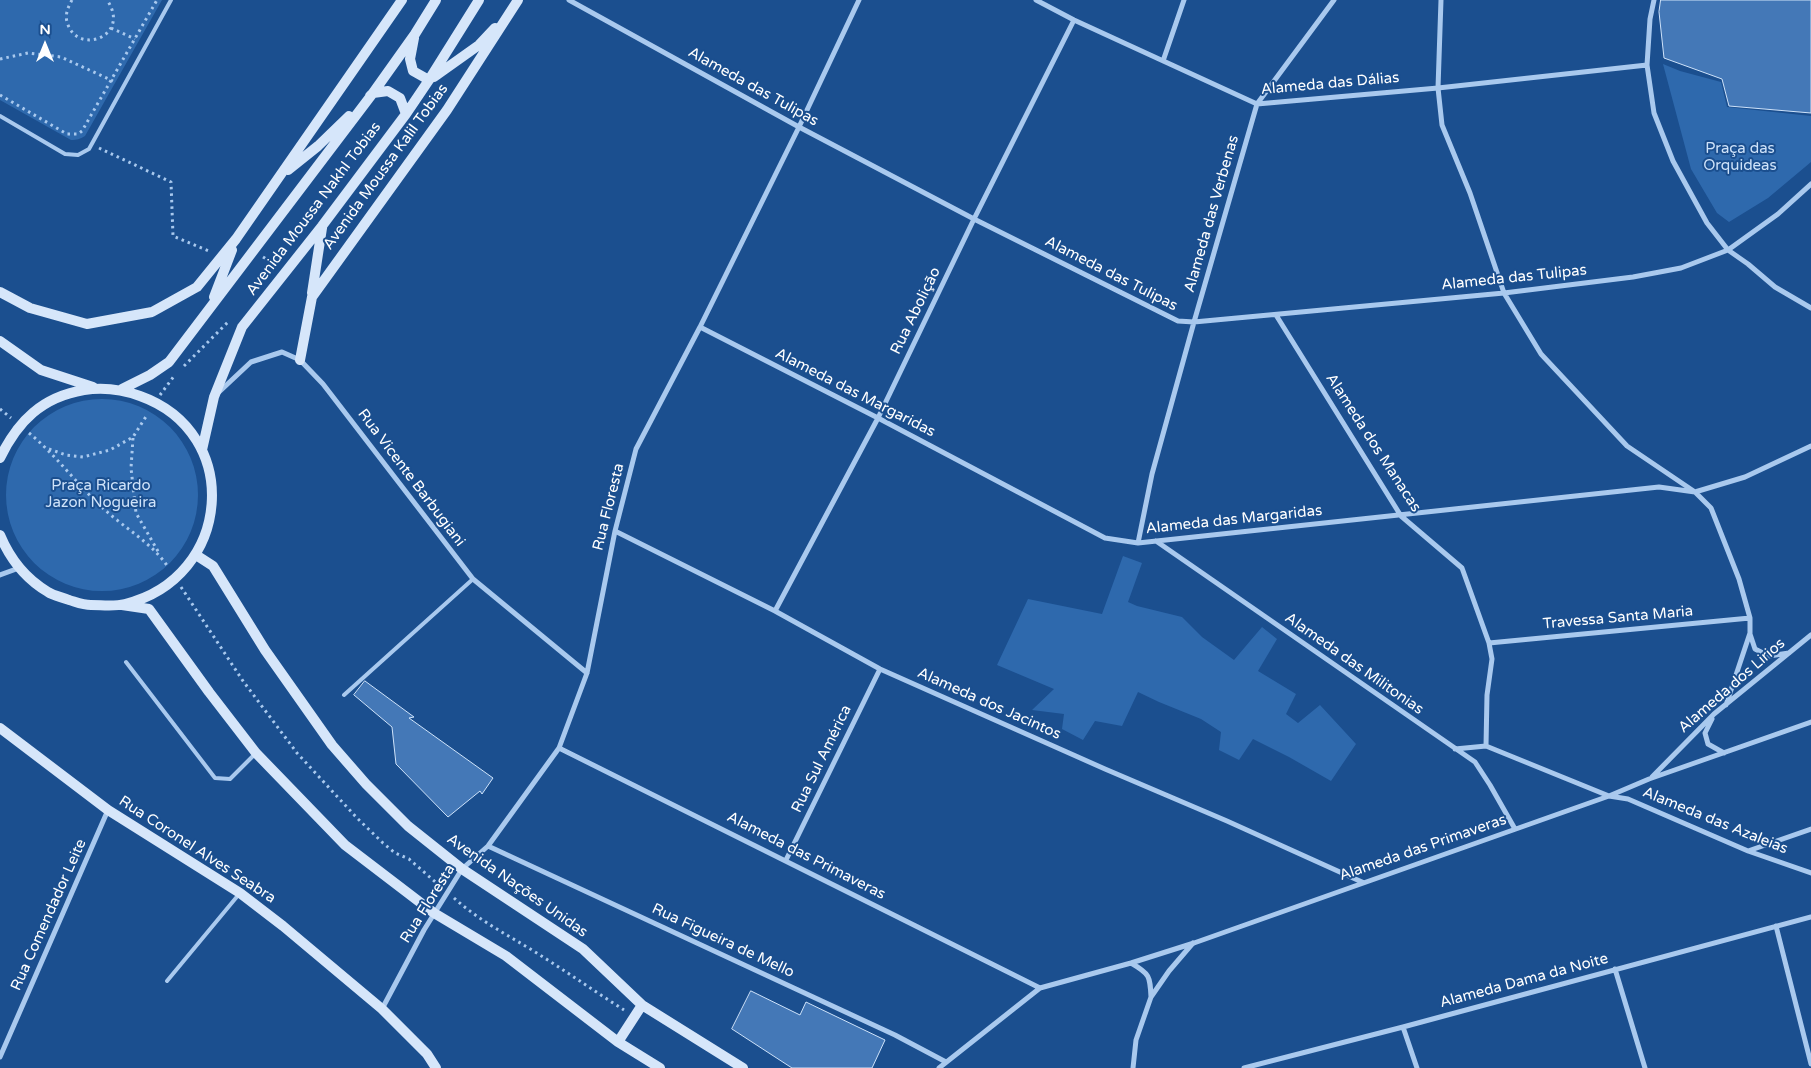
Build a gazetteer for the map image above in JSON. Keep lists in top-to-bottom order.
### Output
{
  "streets": {
    "main road": [
      "Avenida Moussa Kalil Tobias",
      "Avenida Moussa Nakhl Tobias",
      "Rua Coronel Alves Seabra",
      "Avenida Nações Unidas"
    ],
    "street": [
      "Alameda das Dálias",
      "Alameda das Tulipas",
      "Alameda das Verbenas",
      "Rua Abolição",
      "Alameda das Margaridas",
      "Alameda dos Manacas",
      "Rua Vicente Barbugiani",
      "Rua Floresta",
      "Travessa Santa Maria",
      "Alameda das Militonias",
      "Alameda dos Lirios",
      "Alameda dos Jacintos",
      "Rua Sul América",
      "Alameda das Azaleias",
      "Alameda das Primaveras",
      "Rua Comendador Leite",
      "Rua Figueira de Mello",
      "Alameda Dama da Noite"
    ]
  },
  "crossings": [
    ["Alameda das Dálias", "Alameda das Verbenas"],
    ["Alameda das Dálias", "Rua Abolição"],
    ["Alameda das Tulipas", "Alameda das Verbenas"],
    ["Alameda das Tulipas", "Rua Abolição"],
    ["Alameda das Tulipas", "Alameda dos Manacas"],
    ["Alameda das Tulipas", "Rua Floresta"],
    ["Avenida Moussa Kalil Tobias", "Rua Vicente Barbugiani"],
    ["Alameda das Verbenas", "Alameda das Margaridas"],
    ["Rua Abolição", "Alameda das Margaridas"],
    ["Rua Abolição", "Alameda dos Jacintos"],
    ["Alameda das Margaridas", "Alameda dos Manacas"],
    ["Alameda das Margaridas", "Rua Floresta"],
    ["Alameda das Margaridas", "Alameda das Militonias"],
    ["Alameda dos Manacas", "Travessa Santa Maria"],
    ["Rua Vicente Barbugiani", "Rua Floresta"],
    ["Rua Floresta", "Alameda dos Jacintos"],
    ["Rua Floresta", "Alameda das Primaveras"],
    ["Rua Floresta", "Rua Coronel Alves Seabra"],
    ["Rua Floresta", "Avenida Nações Unidas"],
    ["Rua Floresta", "Rua Figueira de Mello"],
    ["Alameda das Militonias", "Alameda das Primaveras"],
    ["Alameda dos Lirios", "Alameda das Primaveras"],
    ["Alameda dos Jacintos", "Rua Sul América"],
    ["Alameda dos Jacintos", "Alameda das Primaveras"],
    ["Rua Sul América", "Alameda das Primaveras"],
    ["Alameda das Azaleias", "Alameda das Primaveras"],
    ["Alameda das Primaveras", "Rua Figueira de Mello"],
    ["Rua Coronel Alves Seabra", "Rua Comendador Leite"]
  ],
  "parks": ["Praça das Orquideas", "Praça Ricardo Jazon Nogueira"],
  "north": "top"
}
